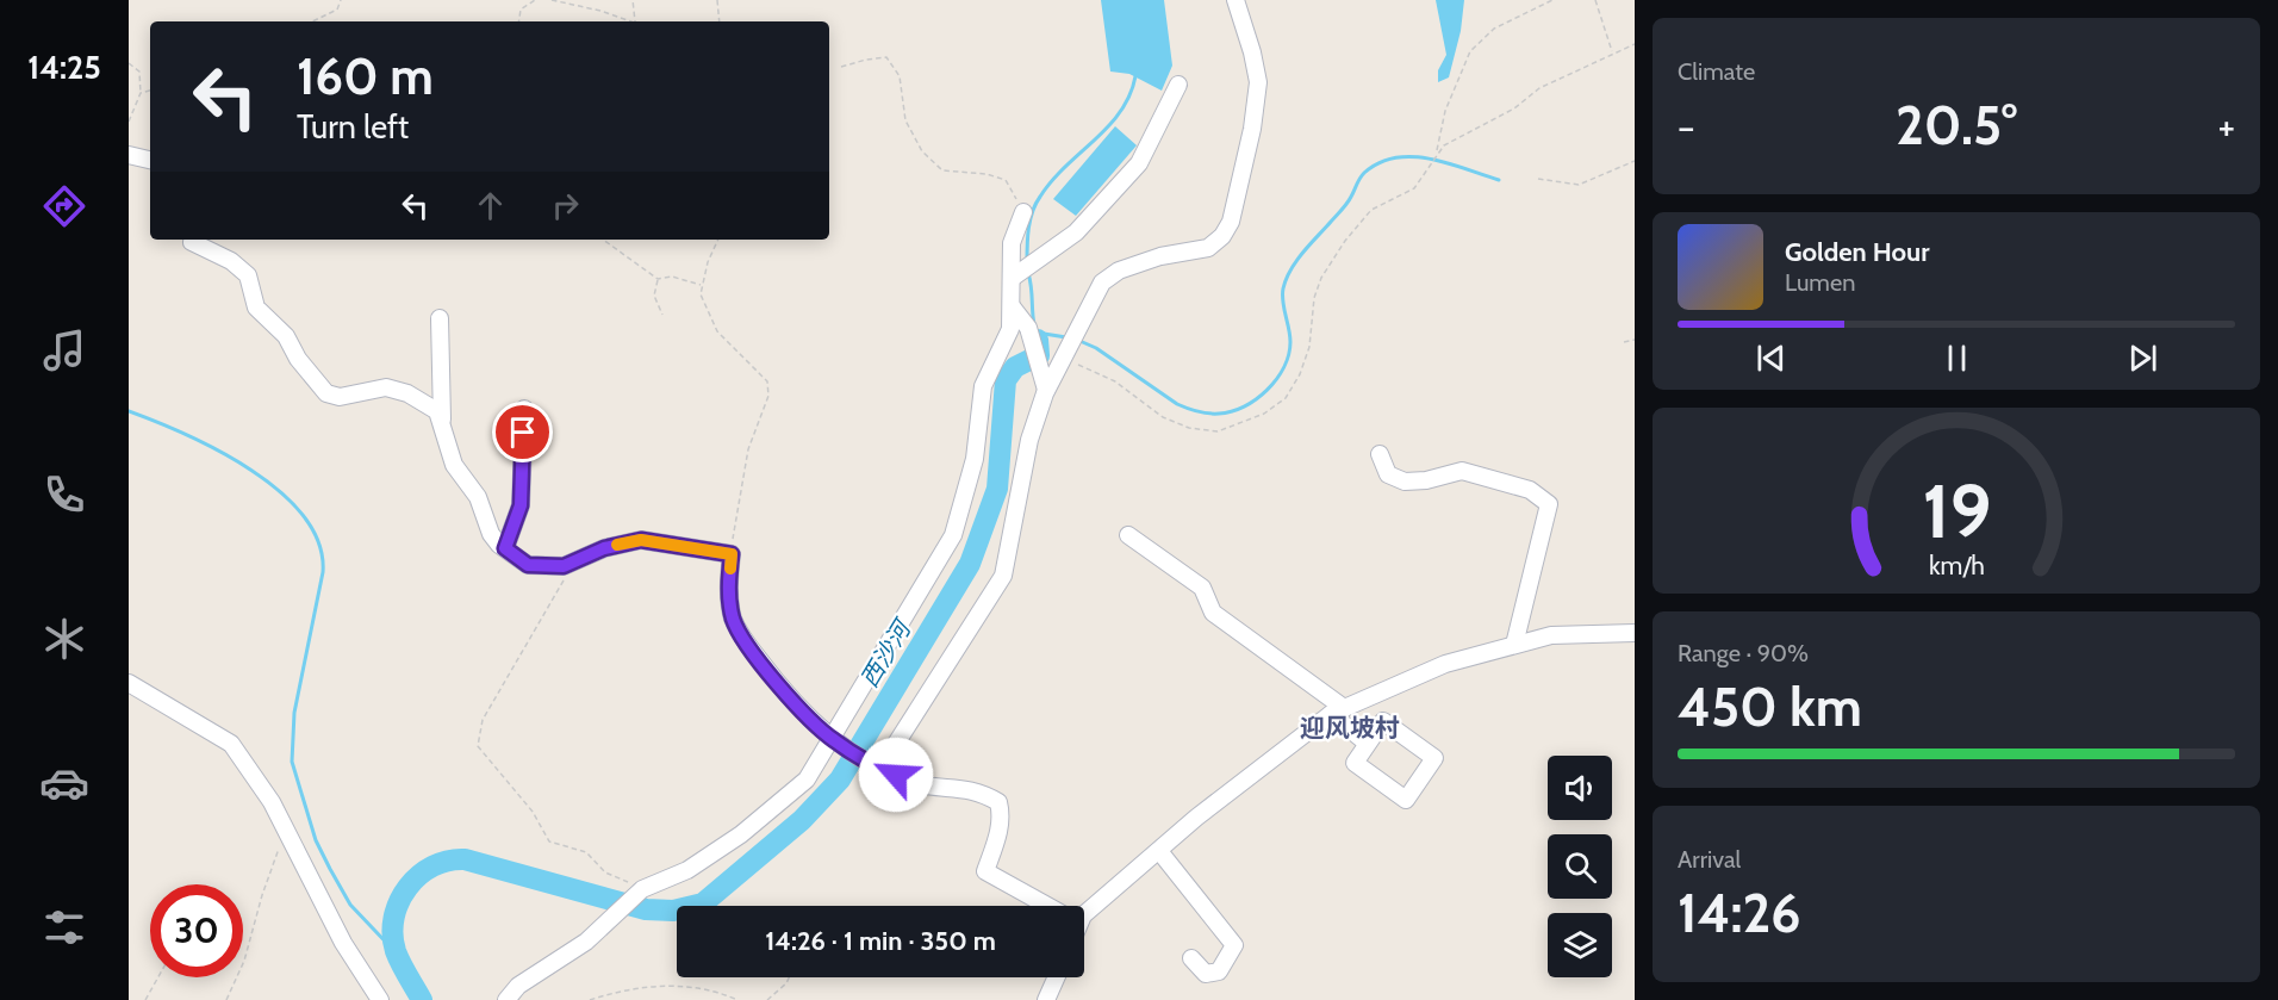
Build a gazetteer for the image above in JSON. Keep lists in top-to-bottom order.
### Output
{
  "districts": ["迎风坡村"],
  "water": ["西沙河"],
  "page": {
    "tabs": "14:25",
    "tile": [
      "Climate",
      ["Range · 90%", "450 km"],
      ["Arrival", "14:26"]
    ],
    "turn": ["160 m", "Turn left"],
    "heat": ["−", "20.5°", "+"],
    "song": ["Golden Hour", "Lumen"],
    "limit": "30",
    "trip": "14:26 · 1 min · 350 m",
    "gauge": ["19", "km/h"]
  }
}
